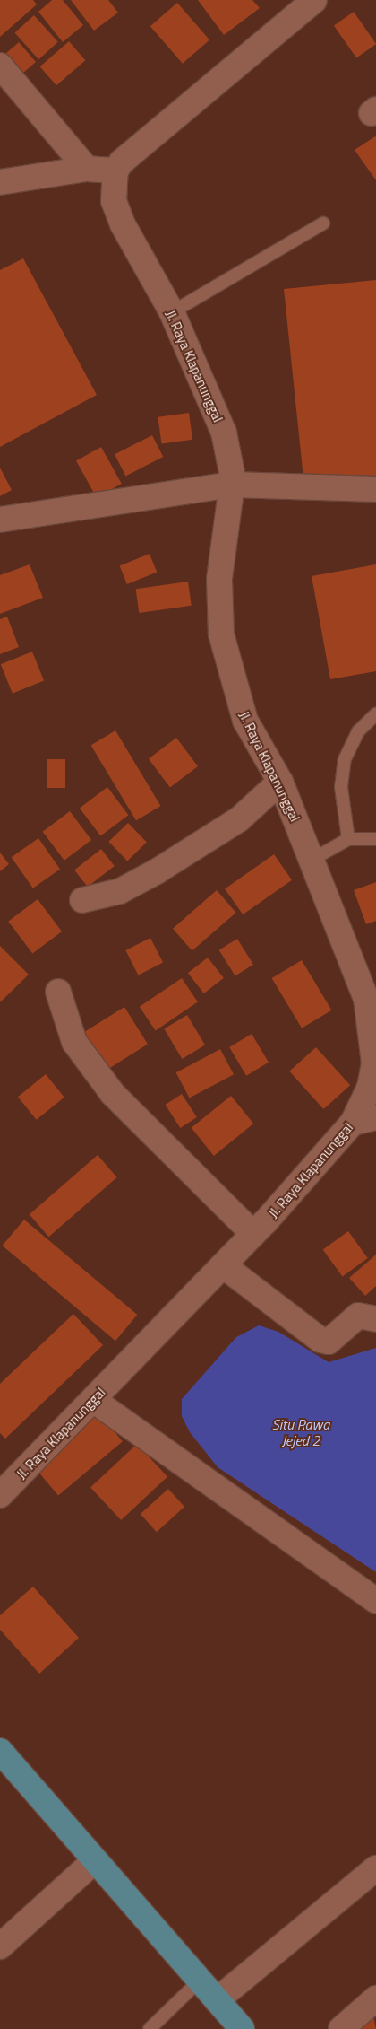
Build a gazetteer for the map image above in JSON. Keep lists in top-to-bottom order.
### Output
{
  "streets": {
    "street": ["Jl. Raya Klapanunggal"]
  },
  "water": ["Situ Rawa Jejed 2"]
}
